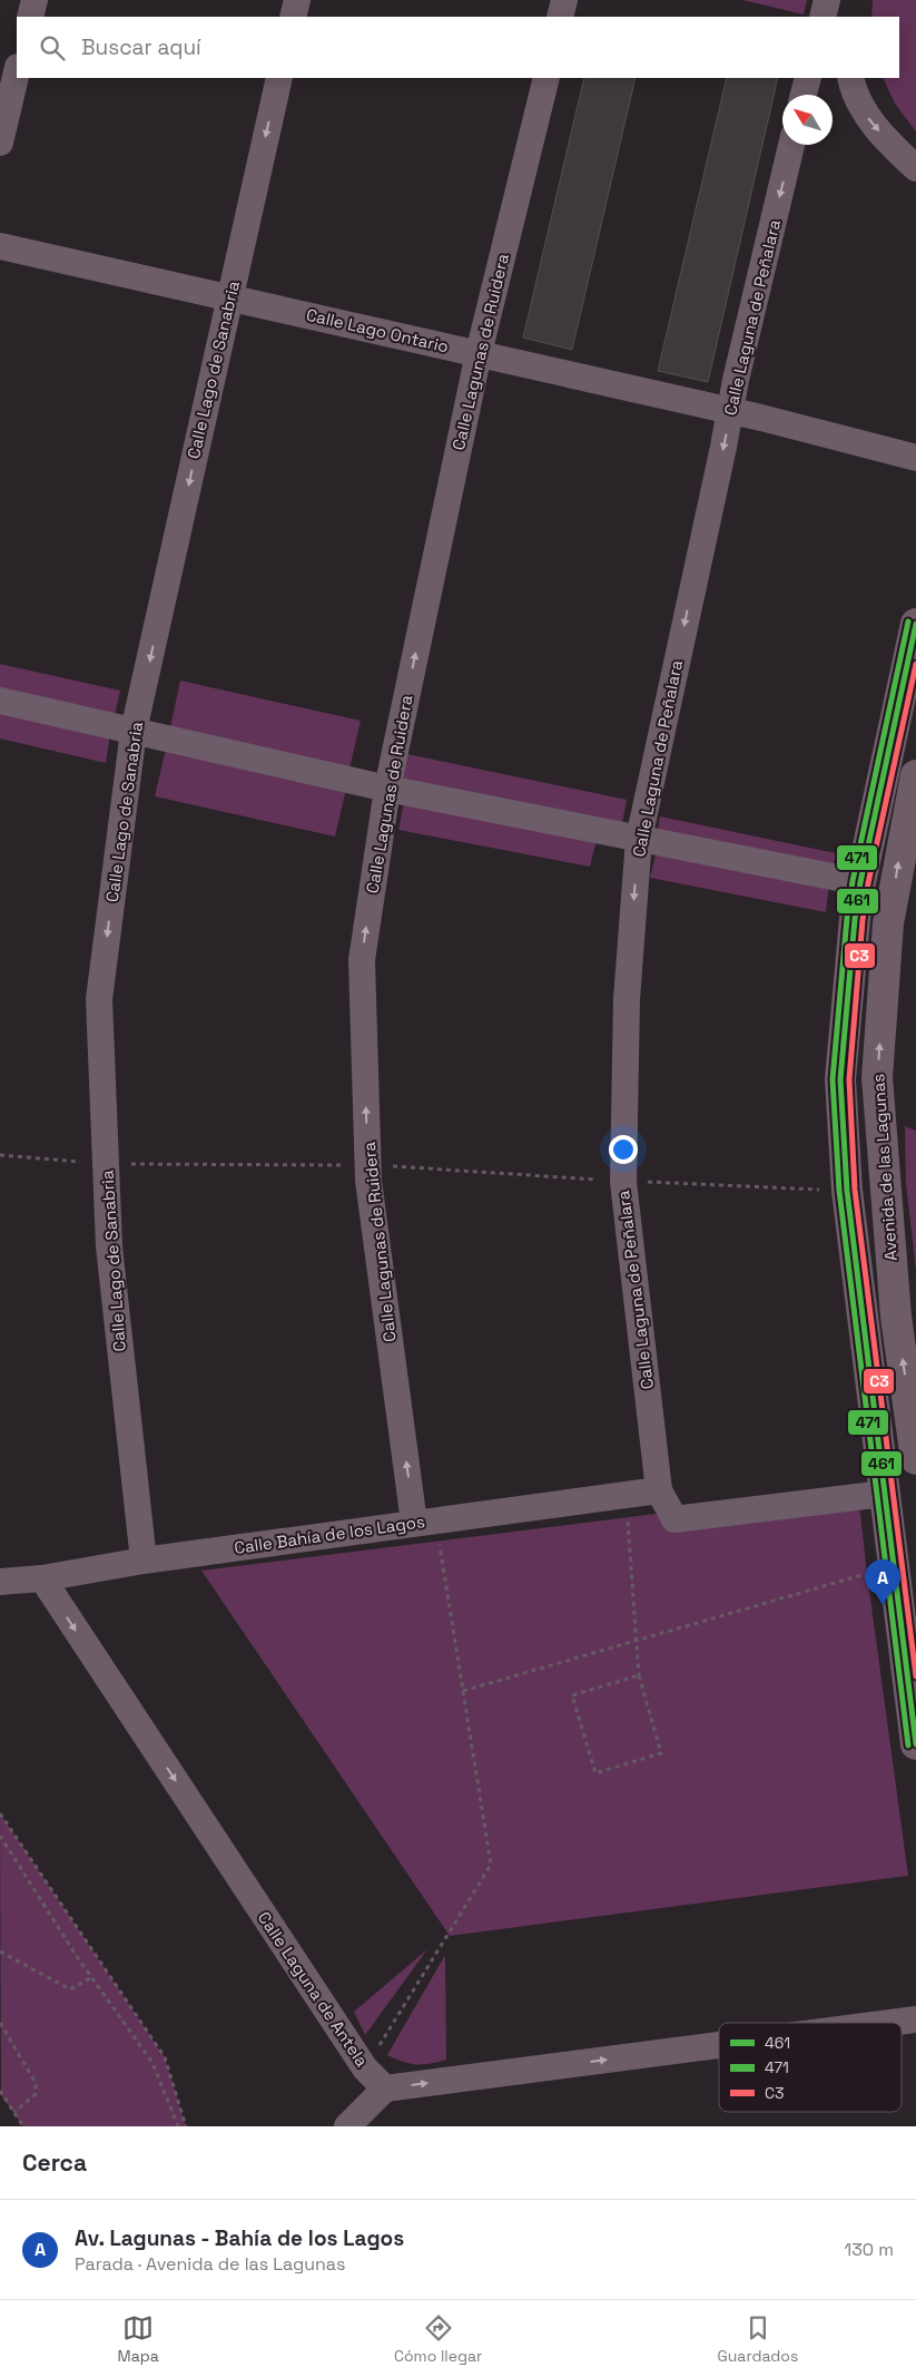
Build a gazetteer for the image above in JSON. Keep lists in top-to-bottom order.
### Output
{
  "streets": {
    "main road": ["Avenida de las Lagunas"],
    "street": [
      "Calle Laguna de Peñalara",
      "Calle Lago Ontario",
      "Calle Lagunas de Ruidera",
      "Calle Lago de Sanabria",
      "Calle Bahía de los Lagos",
      "Calle Laguna de Antela"
    ]
  },
  "crossings": [
    ["Calle Laguna de Peñalara", "Calle Lago Ontario"],
    ["Calle Laguna de Peñalara", "Calle Bahía de los Lagos"],
    ["Calle Lago Ontario", "Calle Lagunas de Ruidera"],
    ["Calle Lago Ontario", "Calle Lago de Sanabria"],
    ["Calle Lagunas de Ruidera", "Calle Bahía de los Lagos"],
    ["Calle Lago de Sanabria", "Calle Bahía de los Lagos"],
    ["Calle Bahía de los Lagos", "Calle Laguna de Antela"]
  ],
  "one_way": [
    "Calle Laguna de Peñalara",
    "Calle Lagunas de Ruidera",
    "Calle Lago de Sanabria",
    "Calle Laguna de Antela"
  ],
  "lines": ["transit line 471", "transit line 461", "transit line C3"],
  "legend": ["461", "471", "C3"],
  "north": "top left",
  "page": {
    "search": "Buscar aquí",
    "pins": "A",
    "heading": "Cerca",
    "list": [
      {
        "mark": "A",
        "name": "Av. Lagunas - Bahía de los Lagos",
        "note": "Parada · Avenida de las Lagunas",
        "value": "130 m"
      }
    ],
    "nav": ["Mapa", "Cómo llegar", "Guardados"]
  }
}
